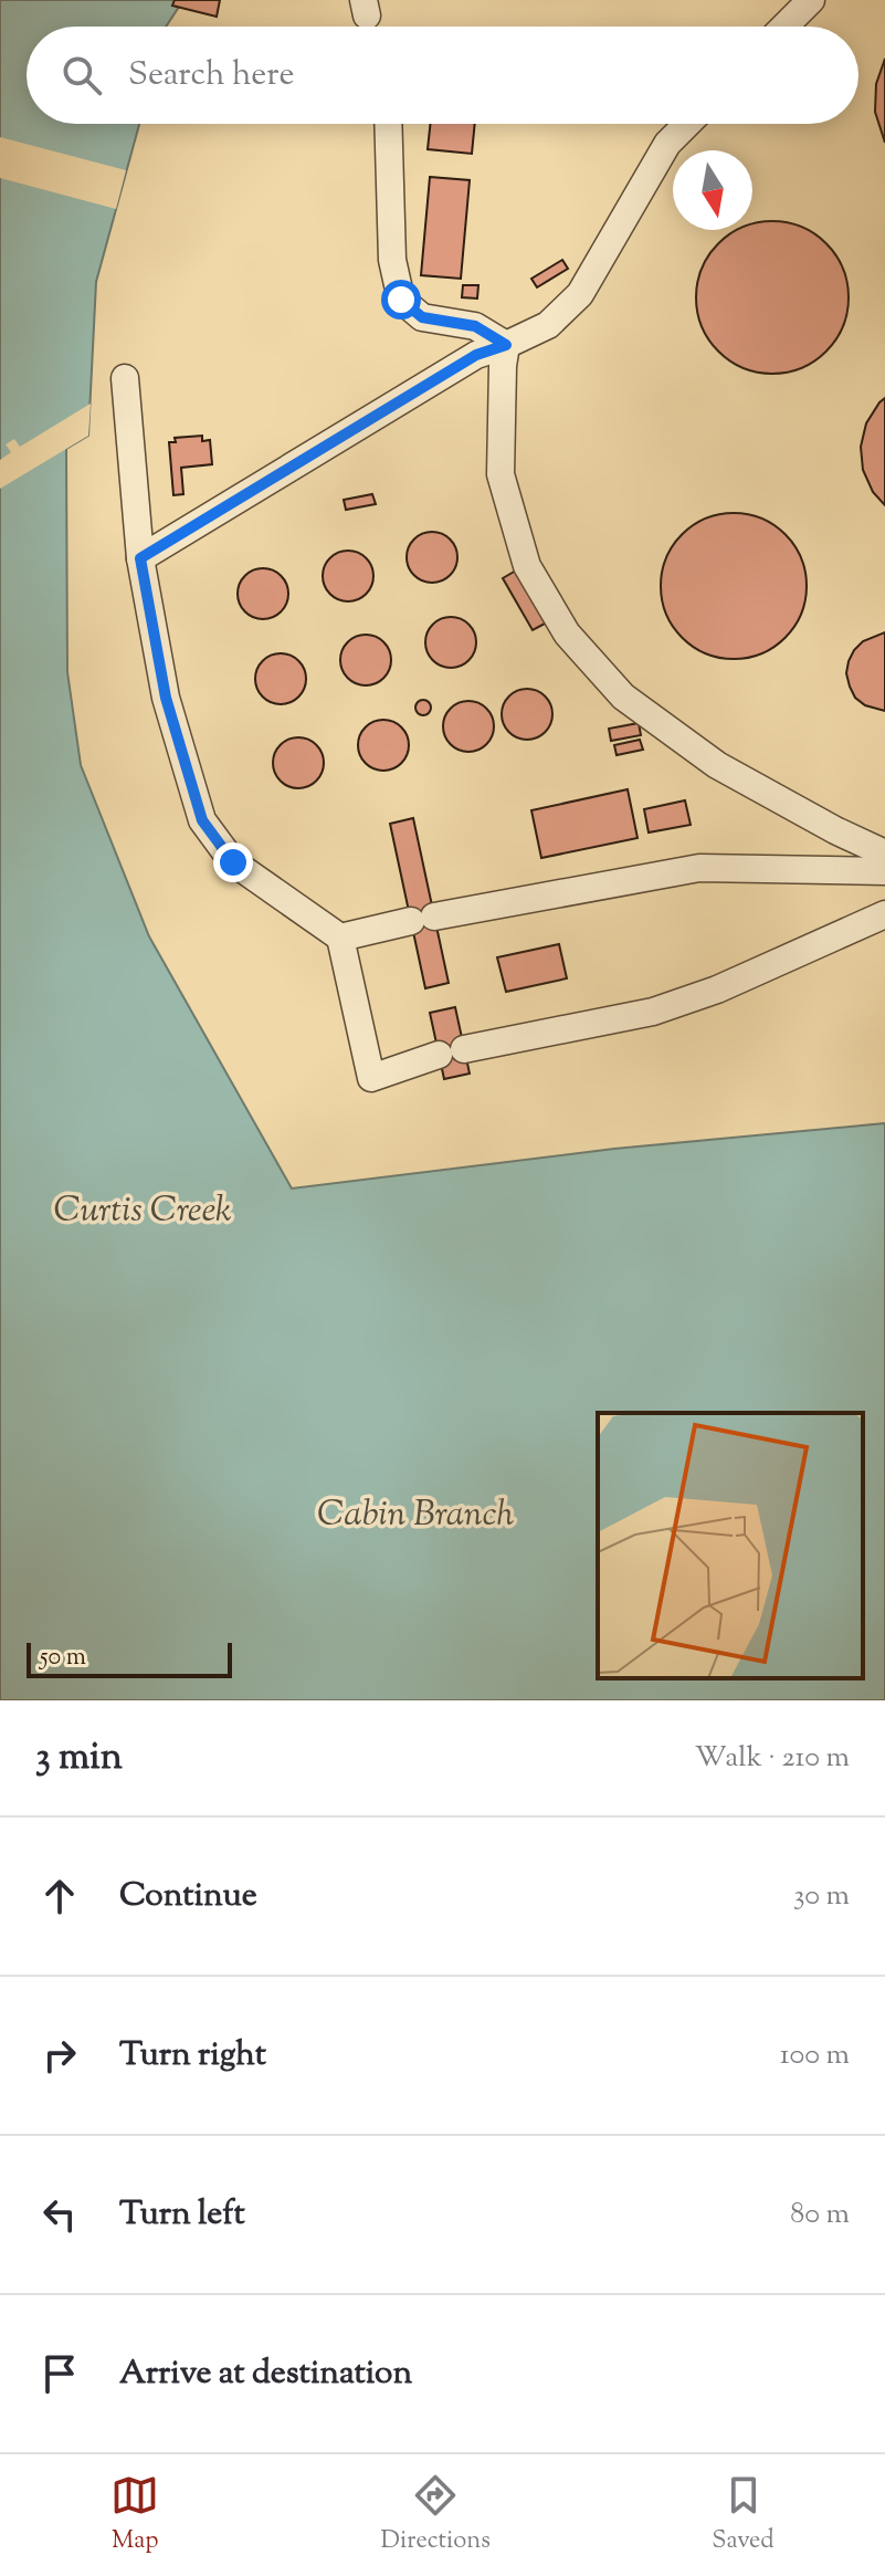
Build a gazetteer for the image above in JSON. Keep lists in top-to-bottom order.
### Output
{
  "water": ["Curtis Creek", "Cabin Branch"],
  "scale_bar": "50 m",
  "north": "bottom",
  "page": {
    "search": "Search here",
    "scale": "50 m",
    "heading": ["3 min", "Walk · 210 m"],
    "list": [
      ["Continue", "30 m"],
      ["Turn right", "100 m"],
      ["Turn left", "80 m"],
      "Arrive at destination"
    ],
    "nav": ["Map", "Directions", "Saved"]
  }
}
